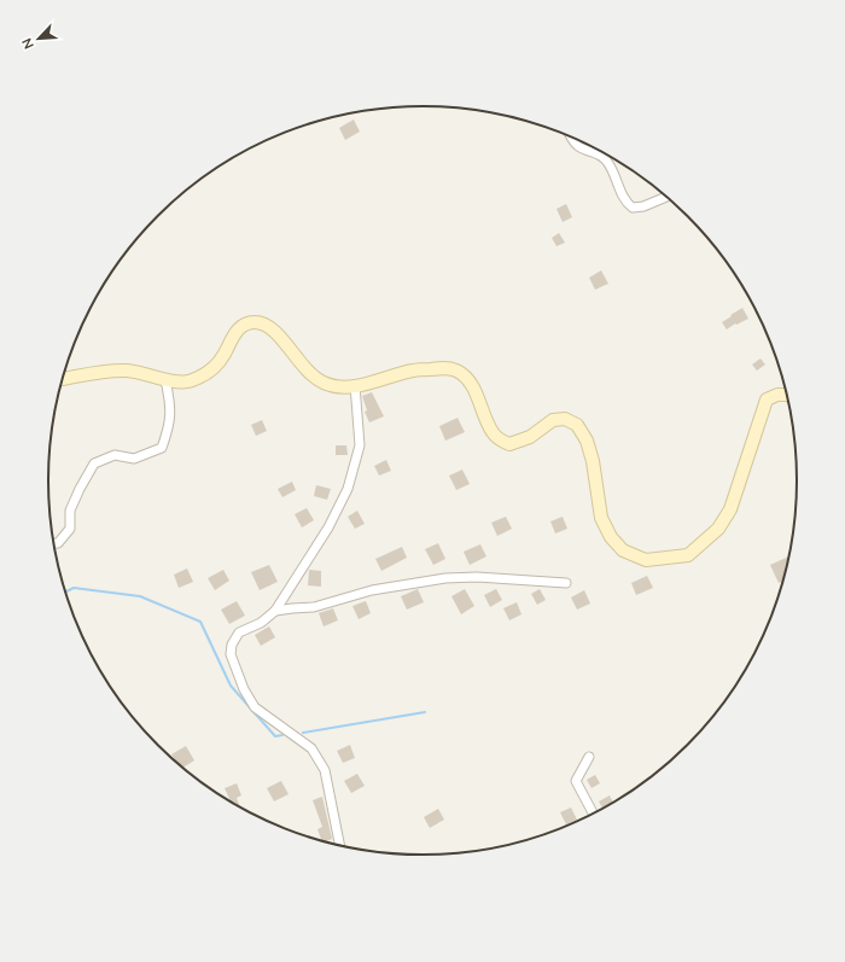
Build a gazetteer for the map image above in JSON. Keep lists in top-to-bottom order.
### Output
{
  "north": "bottom left"
}
